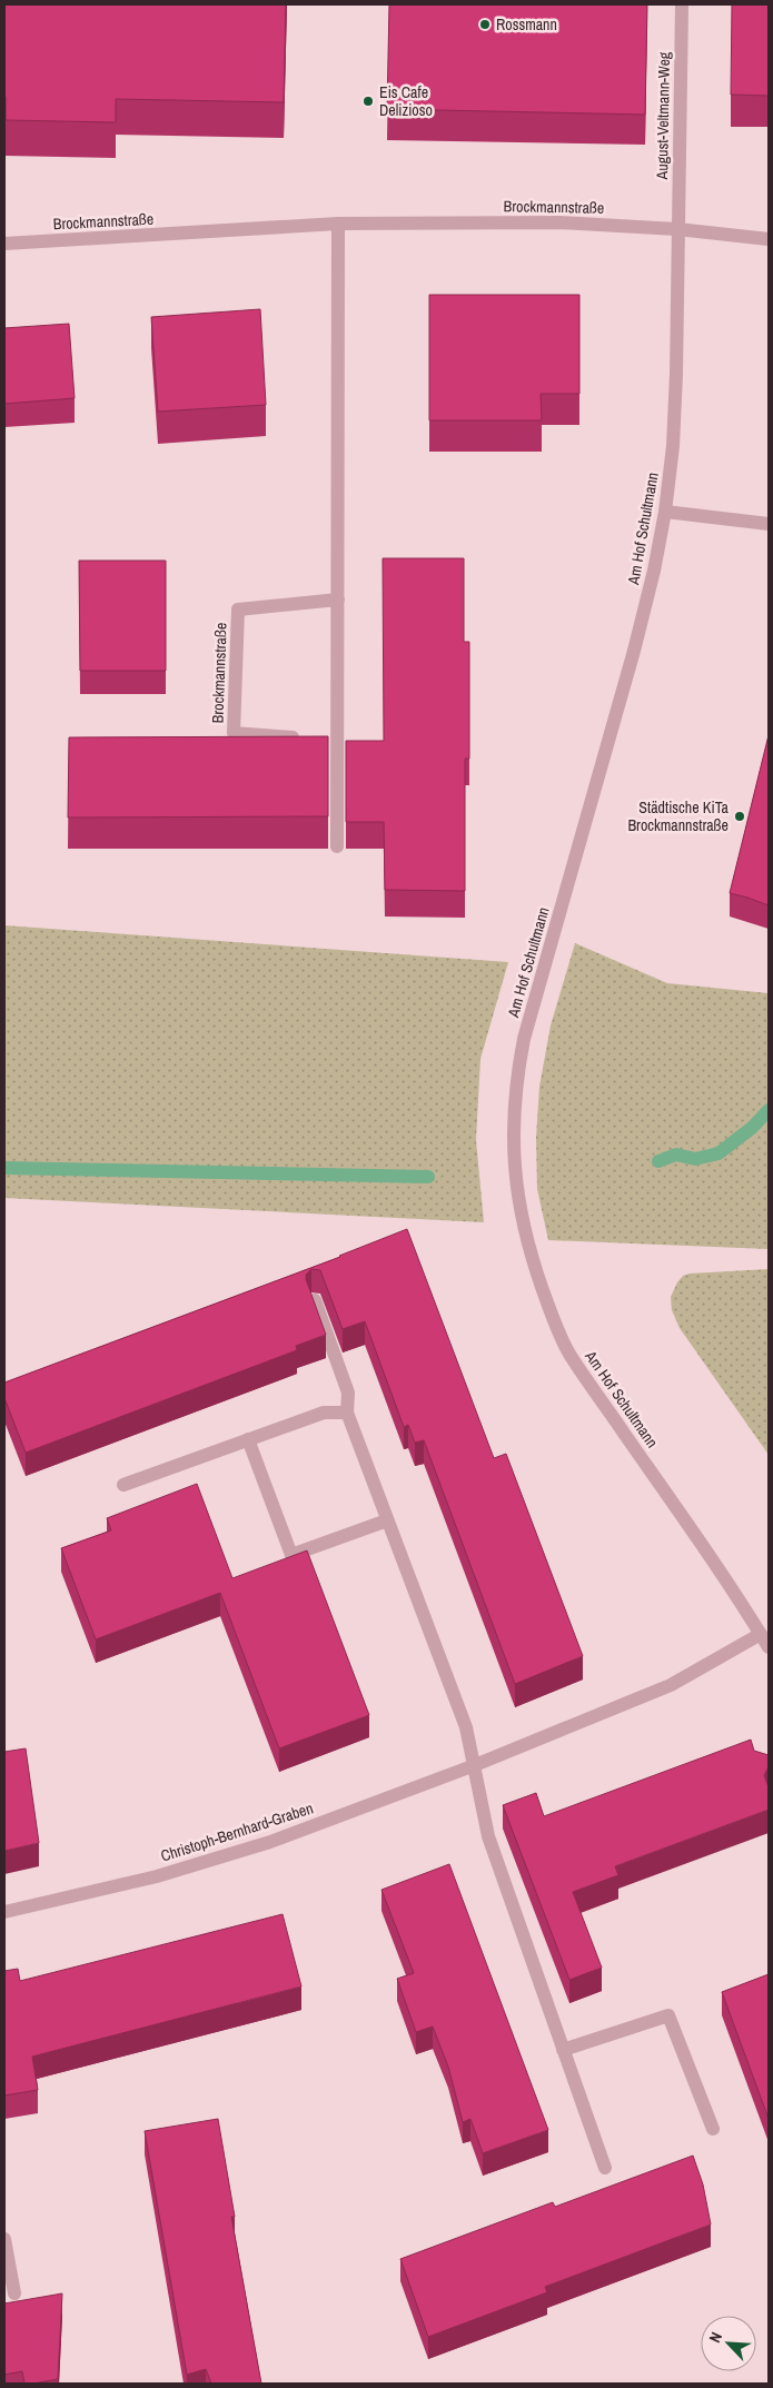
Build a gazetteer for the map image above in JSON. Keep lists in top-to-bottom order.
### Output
{
  "streets": {
    "street": [
      "August-Veltmann-Weg",
      "Brockmannstraße",
      "Am Hof Schultmann",
      "Christoph-Bernhard-Graben"
    ]
  },
  "crossings": [
    ["August-Veltmann-Weg", "Brockmannstraße"],
    ["August-Veltmann-Weg", "Am Hof Schultmann"],
    ["Brockmannstraße", "Am Hof Schultmann"],
    ["Am Hof Schultmann", "Christoph-Bernhard-Graben"]
  ],
  "places": ["Rossmann", "Eis Cafe Delizioso", "Städtische KiTa Brockmannstraße"],
  "north": "top left"
}
